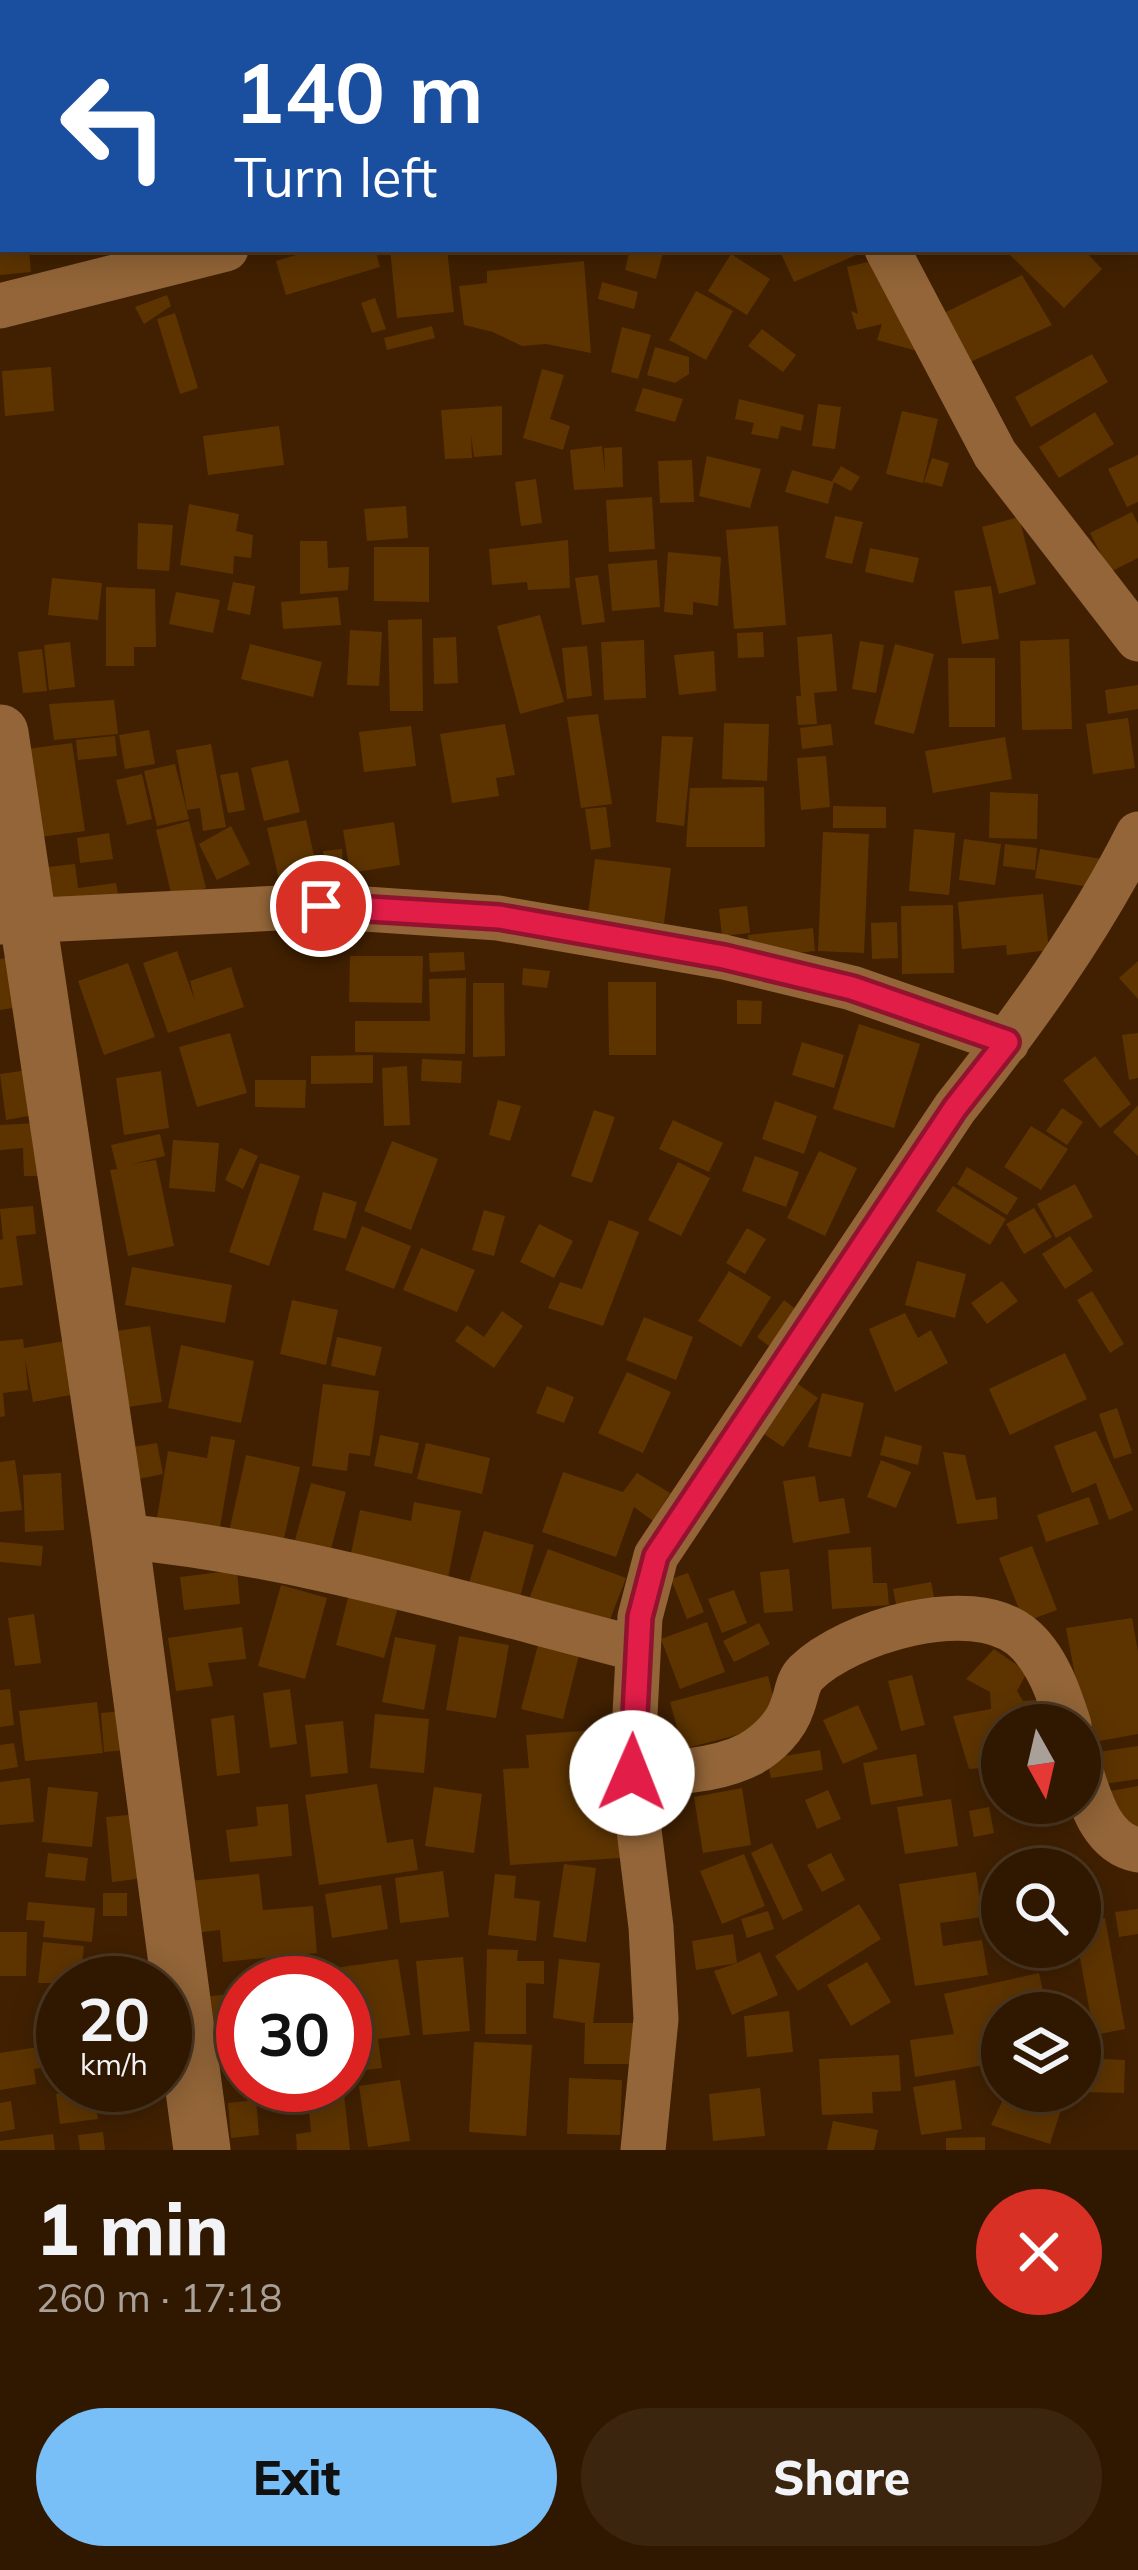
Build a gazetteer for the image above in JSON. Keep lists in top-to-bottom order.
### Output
{
  "north": "bottom",
  "page": {
    "turn": ["140 m", "Turn left"],
    "speed": "20 km/h",
    "limit": "30",
    "heading": ["1 min", "260 m · 17:18"],
    "buttons": ["Exit", "Share"]
  }
}
